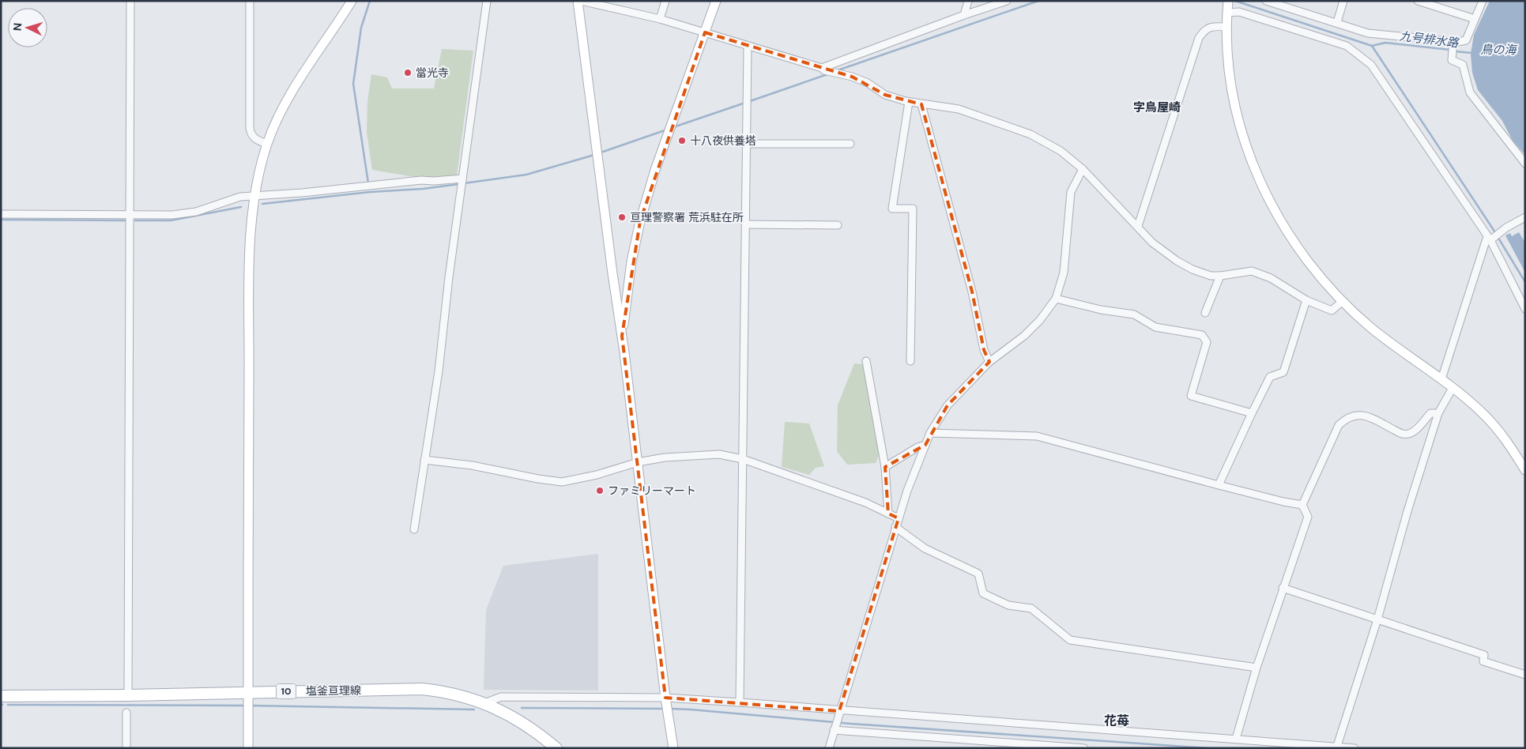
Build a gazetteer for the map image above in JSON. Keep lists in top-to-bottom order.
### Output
{
  "streets": {
    "main road": ["塩釜亘理線", "10"]
  },
  "districts": ["字鳥屋崎", "花苺"],
  "water": ["九号排水路", "鳥の海"],
  "places": [
    "當光寺",
    "十八夜供養塔",
    "亘理警察署 荒浜駐在所",
    "ファミリーマート"
  ],
  "north": "left"
}
